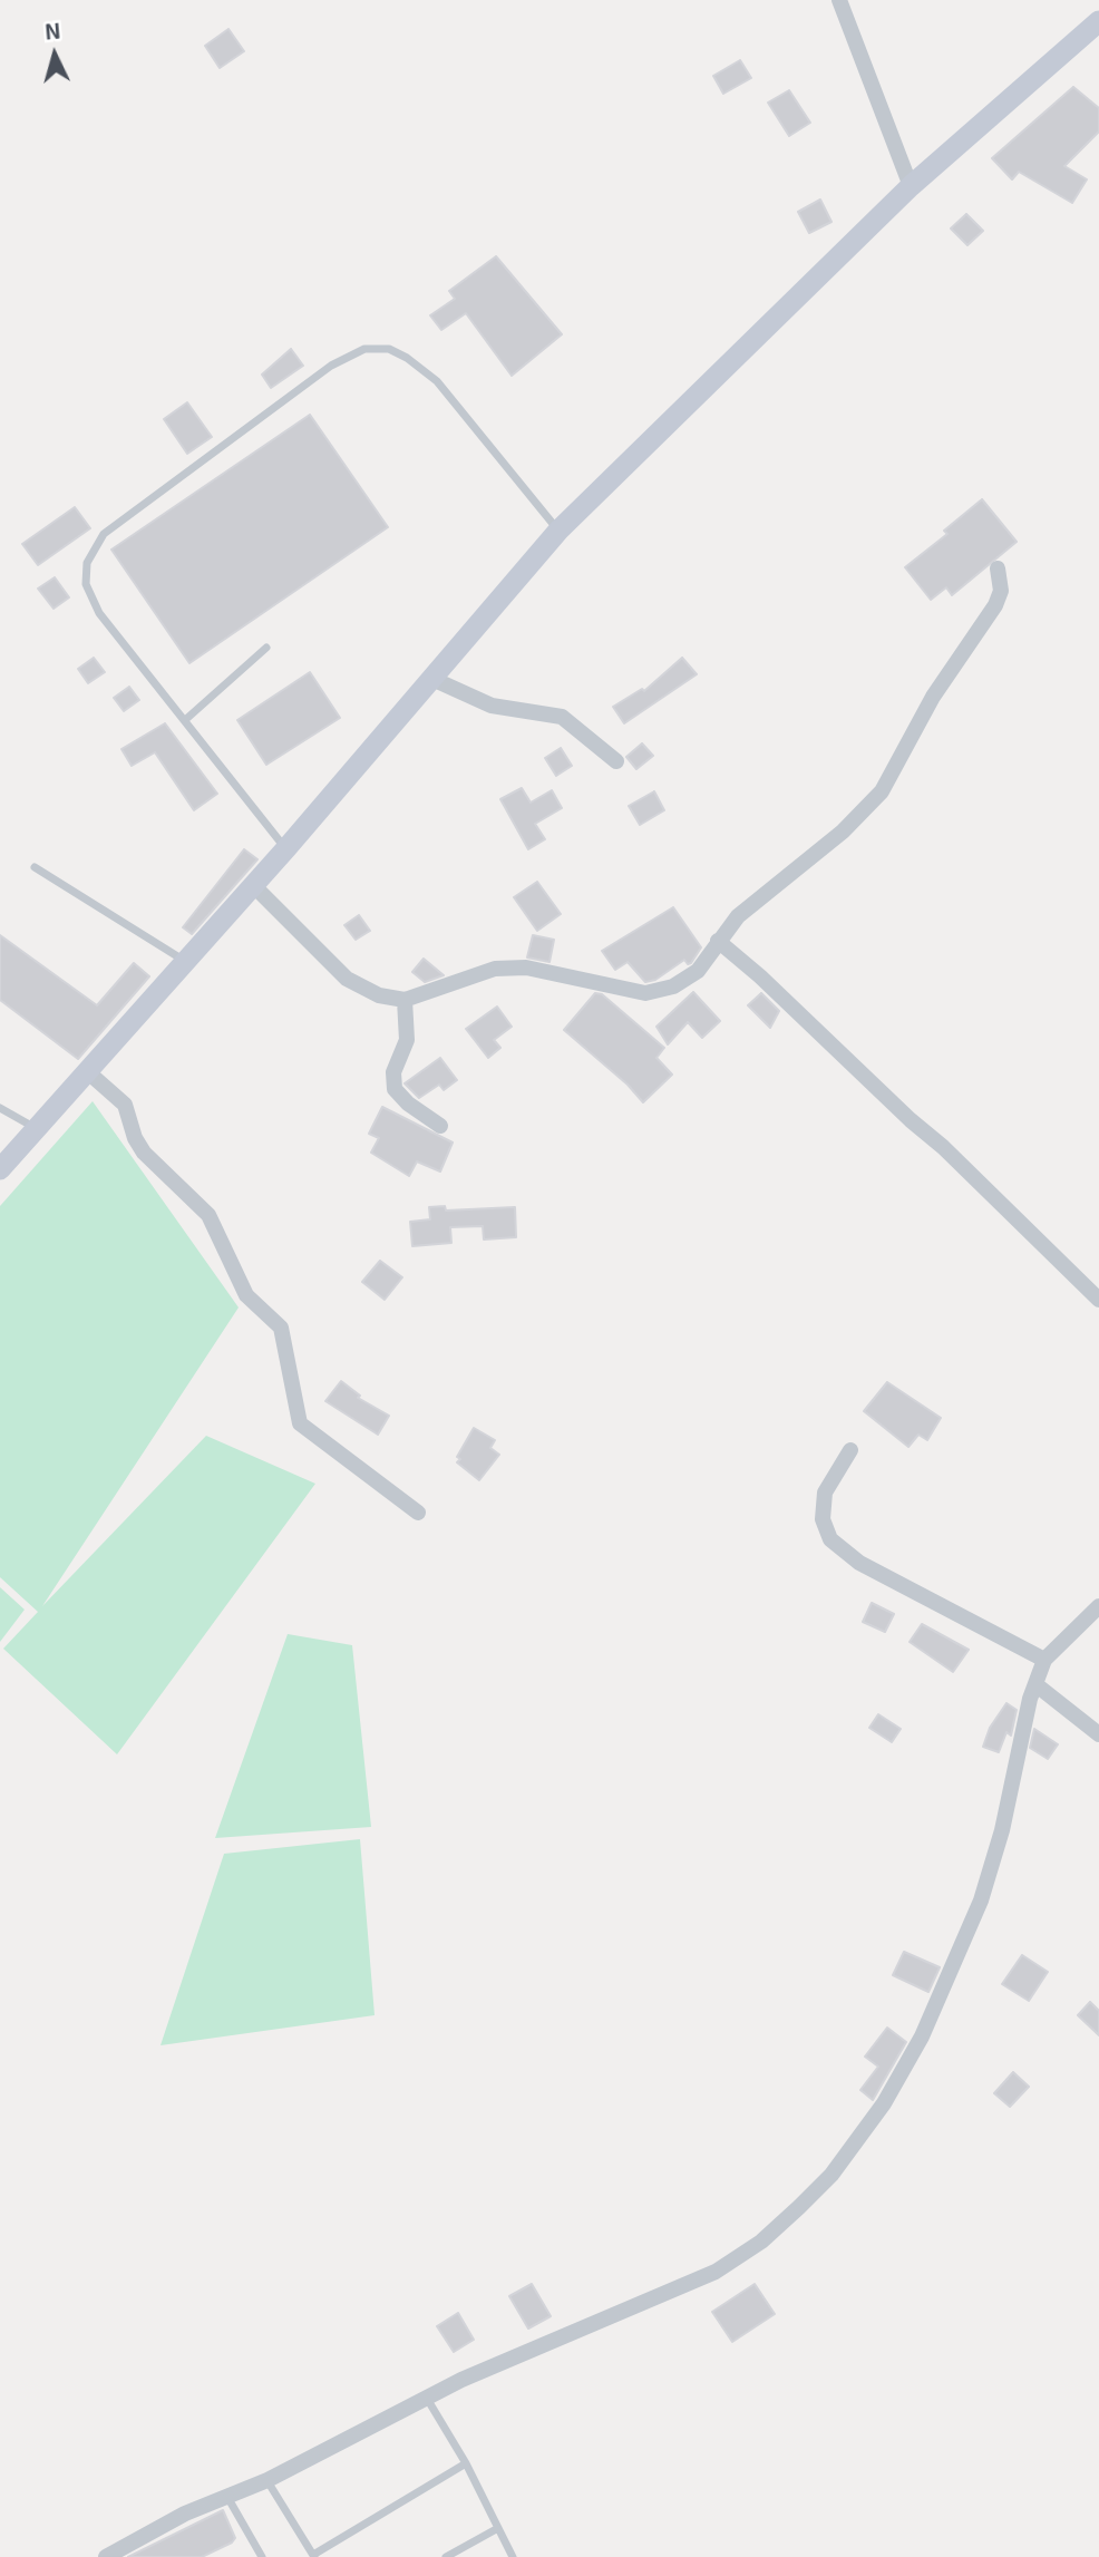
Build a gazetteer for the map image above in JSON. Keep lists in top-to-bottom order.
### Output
{
  "north": "top"
}
